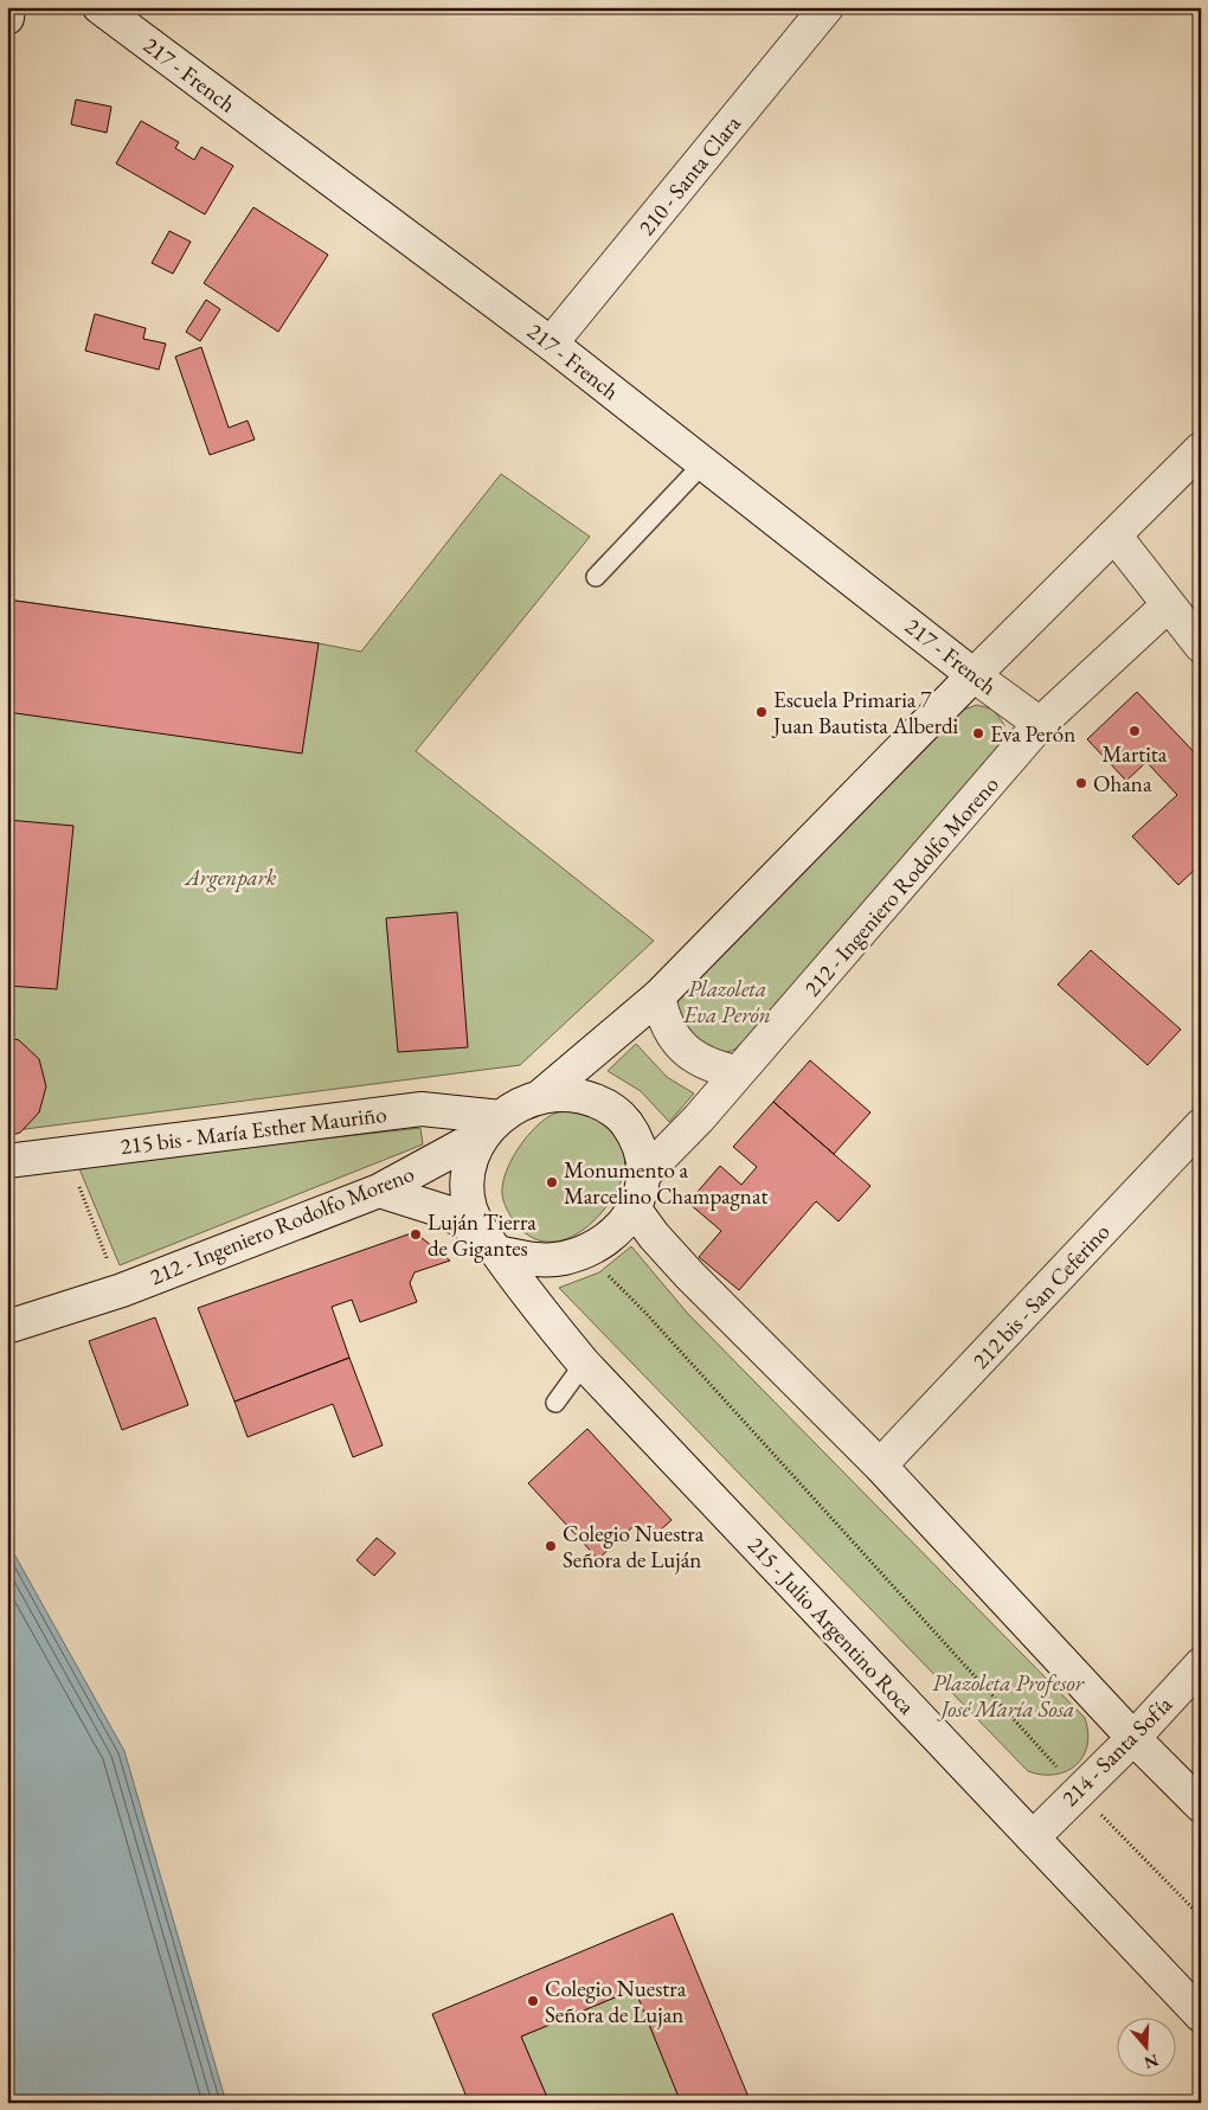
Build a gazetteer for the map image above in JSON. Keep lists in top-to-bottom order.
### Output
{
  "streets": {
    "street": [
      "217 - French",
      "210 - Santa Clara",
      "212 - Ingeniero Rodolfo Moreno",
      "215 bis - María Esther Mauriño",
      "212 bis - San Ceferino",
      "215 - Julio Argentino Roca",
      "214 - Santa Sofía"
    ]
  },
  "crossings": [
    ["217 - French", "210 - Santa Clara"],
    ["217 - French", "212 - Ingeniero Rodolfo Moreno"],
    ["212 - Ingeniero Rodolfo Moreno", "215 bis - María Esther Mauriño"],
    ["212 - Ingeniero Rodolfo Moreno", "215 - Julio Argentino Roca"],
    ["215 bis - María Esther Mauriño", "215 - Julio Argentino Roca"],
    ["215 - Julio Argentino Roca", "214 - Santa Sofía"]
  ],
  "parks": ["Argenpark", "Plazoleta Eva Perón", "Plazoleta Profesor José María Sosa"],
  "places": [
    "Escuela Primaria 7 Juan Bautista Alberdi",
    "Martita",
    "Eva Perón",
    "Ohana",
    "Monumento a Marcelino Champagnat",
    "Luján Tierra de Gigantes",
    "Colegio Nuestra Señora de Luján",
    "Colegio Nuestra Señora de Lujan"
  ],
  "north": "bottom"
}
